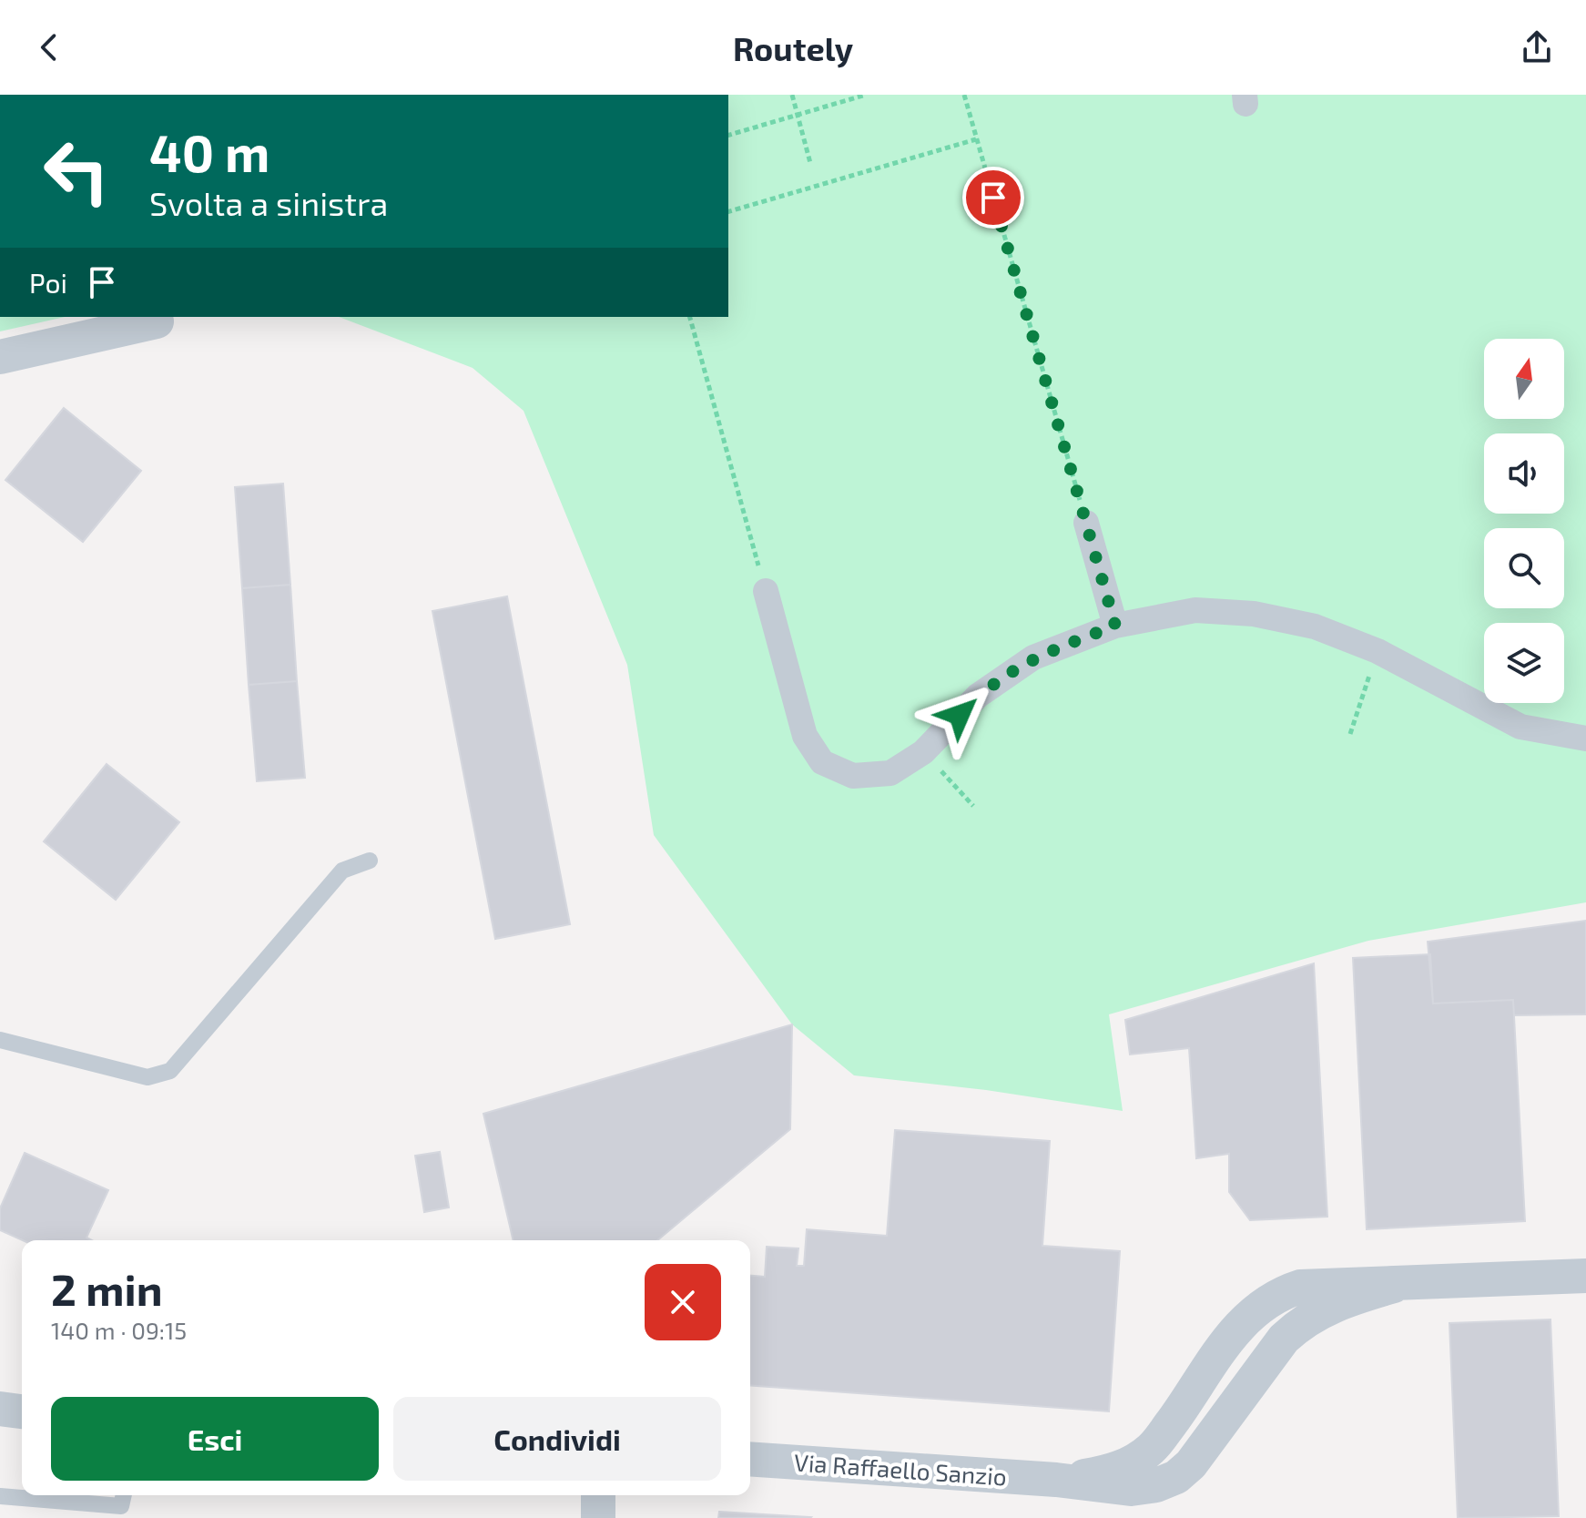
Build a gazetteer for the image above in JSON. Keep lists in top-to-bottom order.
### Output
{
  "streets": {
    "street": ["Via Raffaello Sanzio"]
  },
  "north": "top",
  "page": {
    "header": "Routely",
    "turn": ["40 m", "Svolta a sinistra"],
    "then": "Poi",
    "heading": ["2 min", "140 m · 09:15"],
    "buttons": ["Esci", "Condividi"]
  }
}
